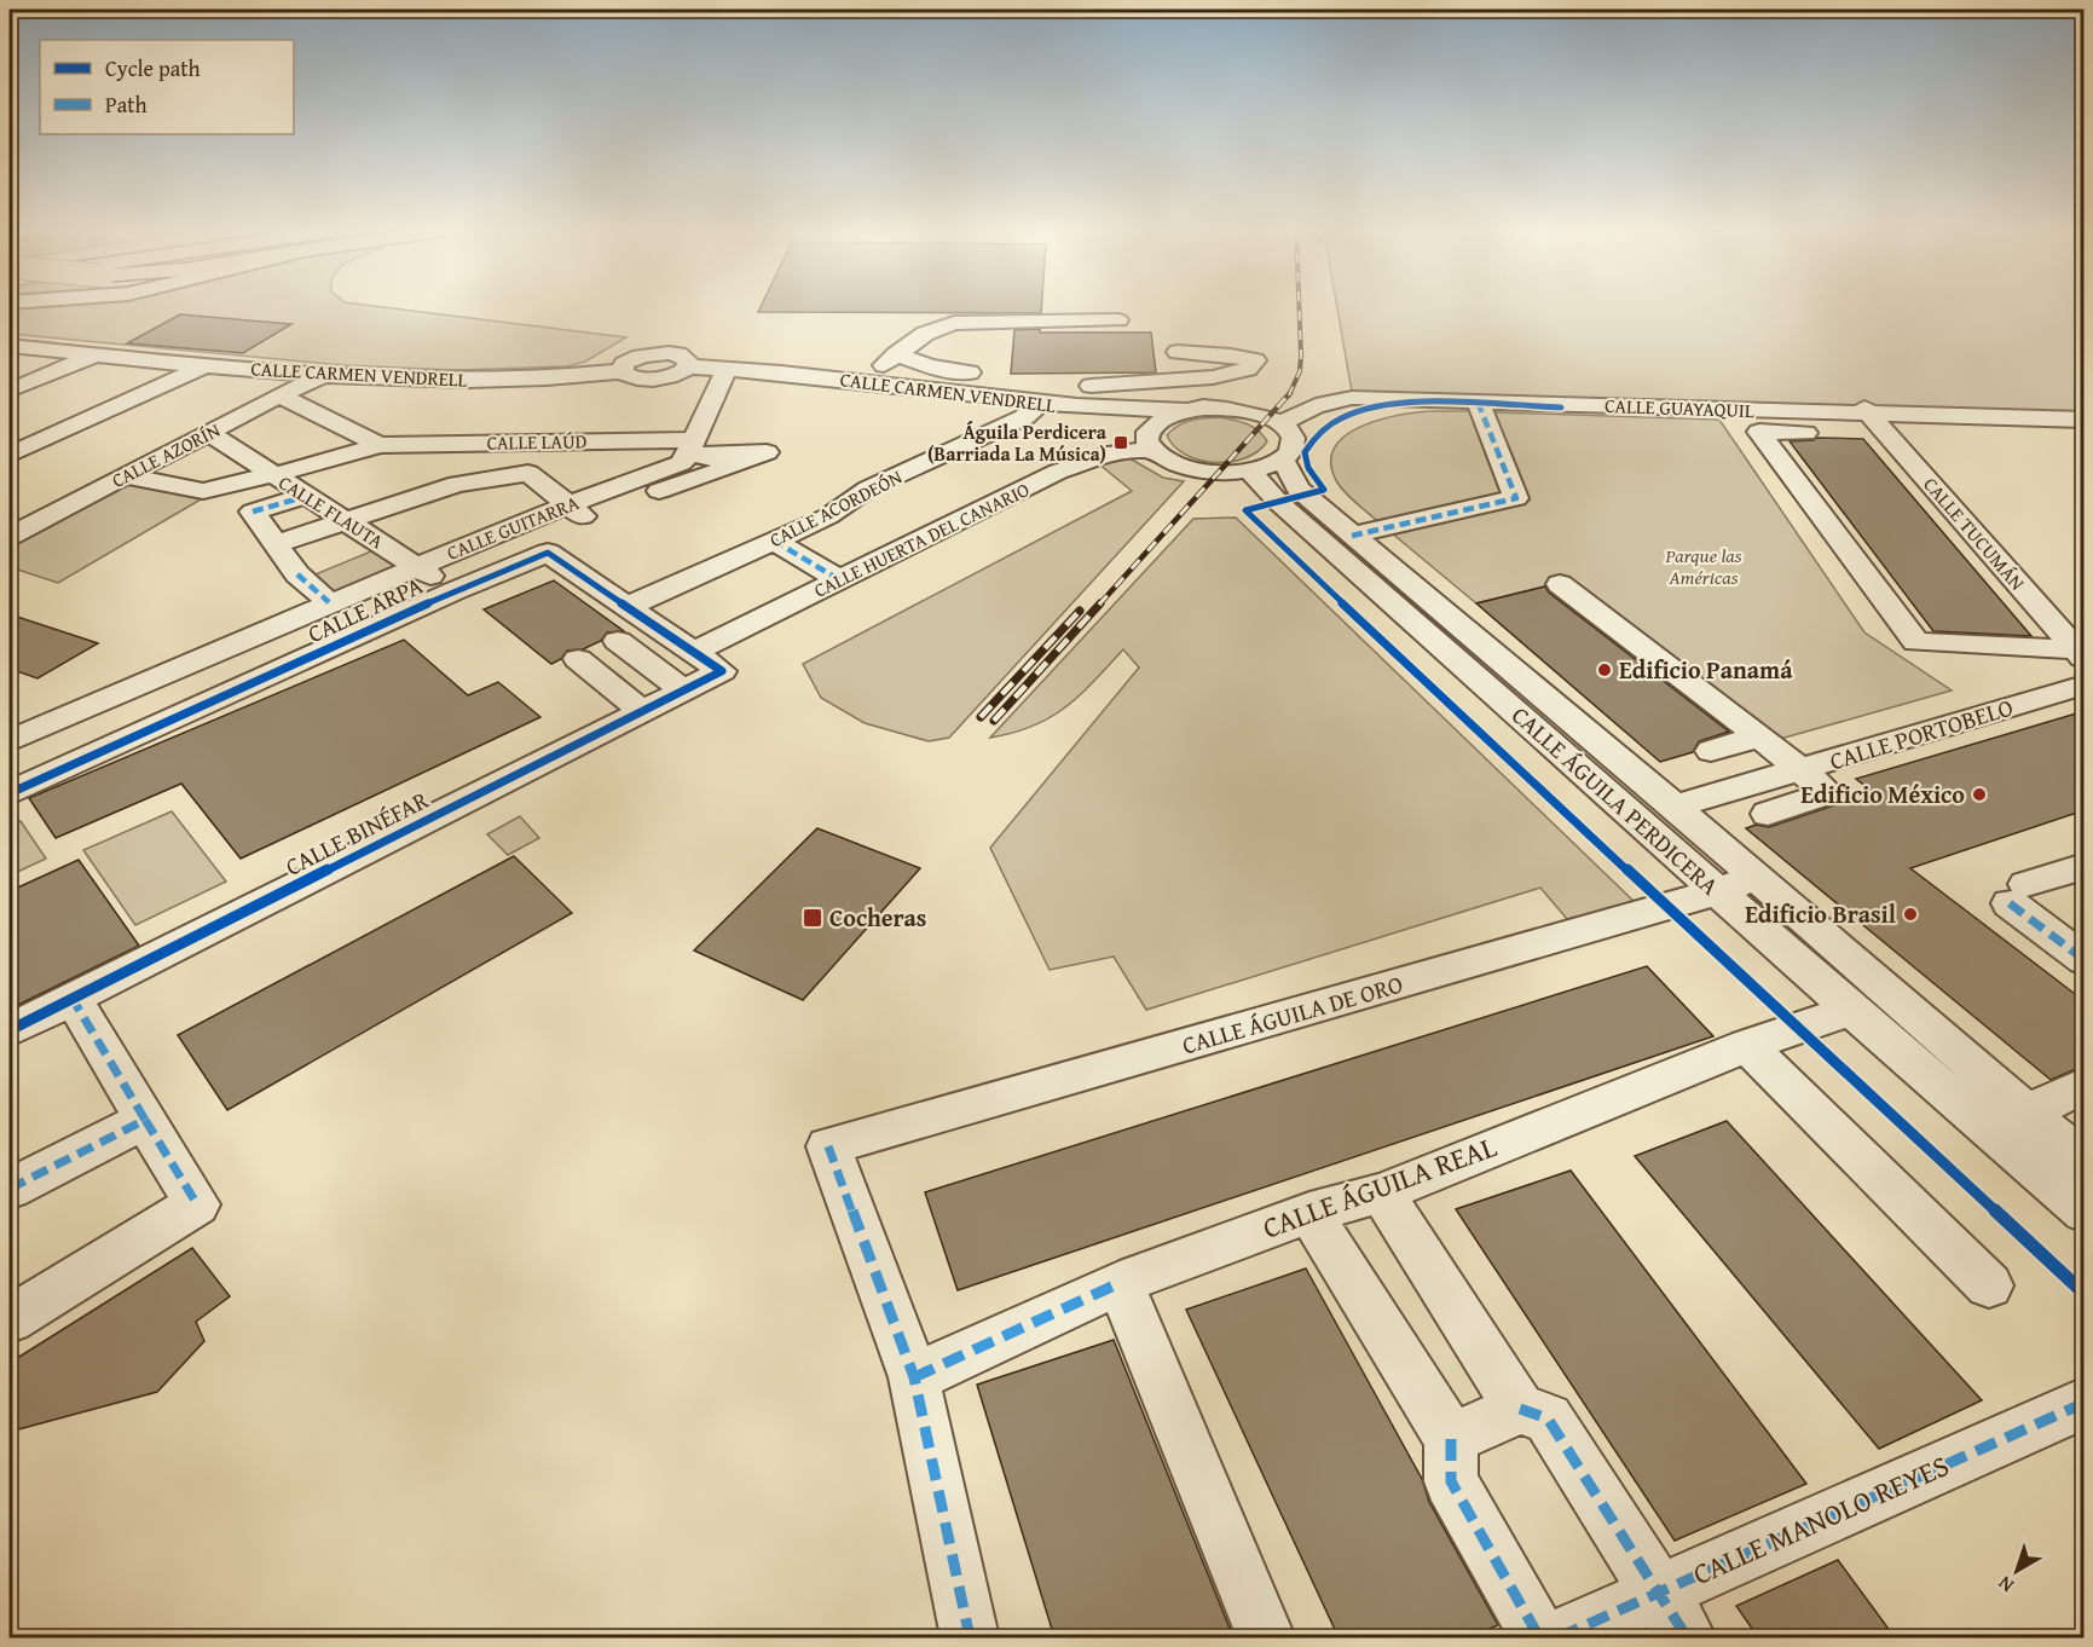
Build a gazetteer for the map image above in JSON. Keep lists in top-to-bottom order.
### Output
{
  "streets": {
    "street": [
      "CALLE CARMEN VENDRELL",
      "CALLE GUAYAQUIL",
      "CALLE LAÚD",
      "CALLE AZORÍN",
      "CALLE ACORDEÓN",
      "CALLE FLAUTA",
      "CALLE GUITARRA",
      "CALLE TUCUMÁN",
      "CALLE HUERTA DEL CANARIO",
      "CALLE ARPA",
      "CALLE PORTOBELO",
      "CALLE ÁGUILA PERDICERA",
      "CALLE BINÉFAR",
      "CALLE ÁGUILA DE ORO",
      "CALLE ÁGUILA REAL",
      "CALLE MANOLO REYES"
    ]
  },
  "crossings": [
    ["CALLE CARMEN VENDRELL", "CALLE GUAYAQUIL"],
    ["CALLE CARMEN VENDRELL", "CALLE AZORÍN"],
    ["CALLE CARMEN VENDRELL", "CALLE ACORDEÓN"],
    ["CALLE CARMEN VENDRELL", "CALLE HUERTA DEL CANARIO"],
    ["CALLE CARMEN VENDRELL", "CALLE ÁGUILA PERDICERA"],
    ["CALLE GUAYAQUIL", "CALLE TUCUMÁN"],
    ["CALLE LAÚD", "CALLE AZORÍN"],
    ["CALLE LAÚD", "CALLE FLAUTA"],
    ["CALLE LAÚD", "CALLE GUITARRA"],
    ["CALLE AZORÍN", "CALLE FLAUTA"],
    ["CALLE ACORDEÓN", "CALLE ARPA"],
    ["CALLE FLAUTA", "CALLE GUITARRA"],
    ["CALLE FLAUTA", "CALLE ARPA"],
    ["CALLE TUCUMÁN", "CALLE PORTOBELO"],
    ["CALLE HUERTA DEL CANARIO", "CALLE ARPA"],
    ["CALLE HUERTA DEL CANARIO", "CALLE BINÉFAR"],
    ["CALLE ARPA", "CALLE BINÉFAR"],
    ["CALLE PORTOBELO", "CALLE ÁGUILA PERDICERA"],
    ["CALLE ÁGUILA PERDICERA", "CALLE ÁGUILA DE ORO"],
    ["CALLE ÁGUILA PERDICERA", "CALLE ÁGUILA REAL"],
    ["CALLE ÁGUILA DE ORO", "CALLE ÁGUILA REAL"]
  ],
  "parks": ["Parque las Américas"],
  "places": {
    "transit": ["Águila Perdicera (Barriada La Música)", "Cocheras"],
    "other": ["Edificio Panamá", "Edificio México", "Edificio Brasil"]
  },
  "legend": ["Cycle path", "Path"],
  "north": "bottom left"
}
